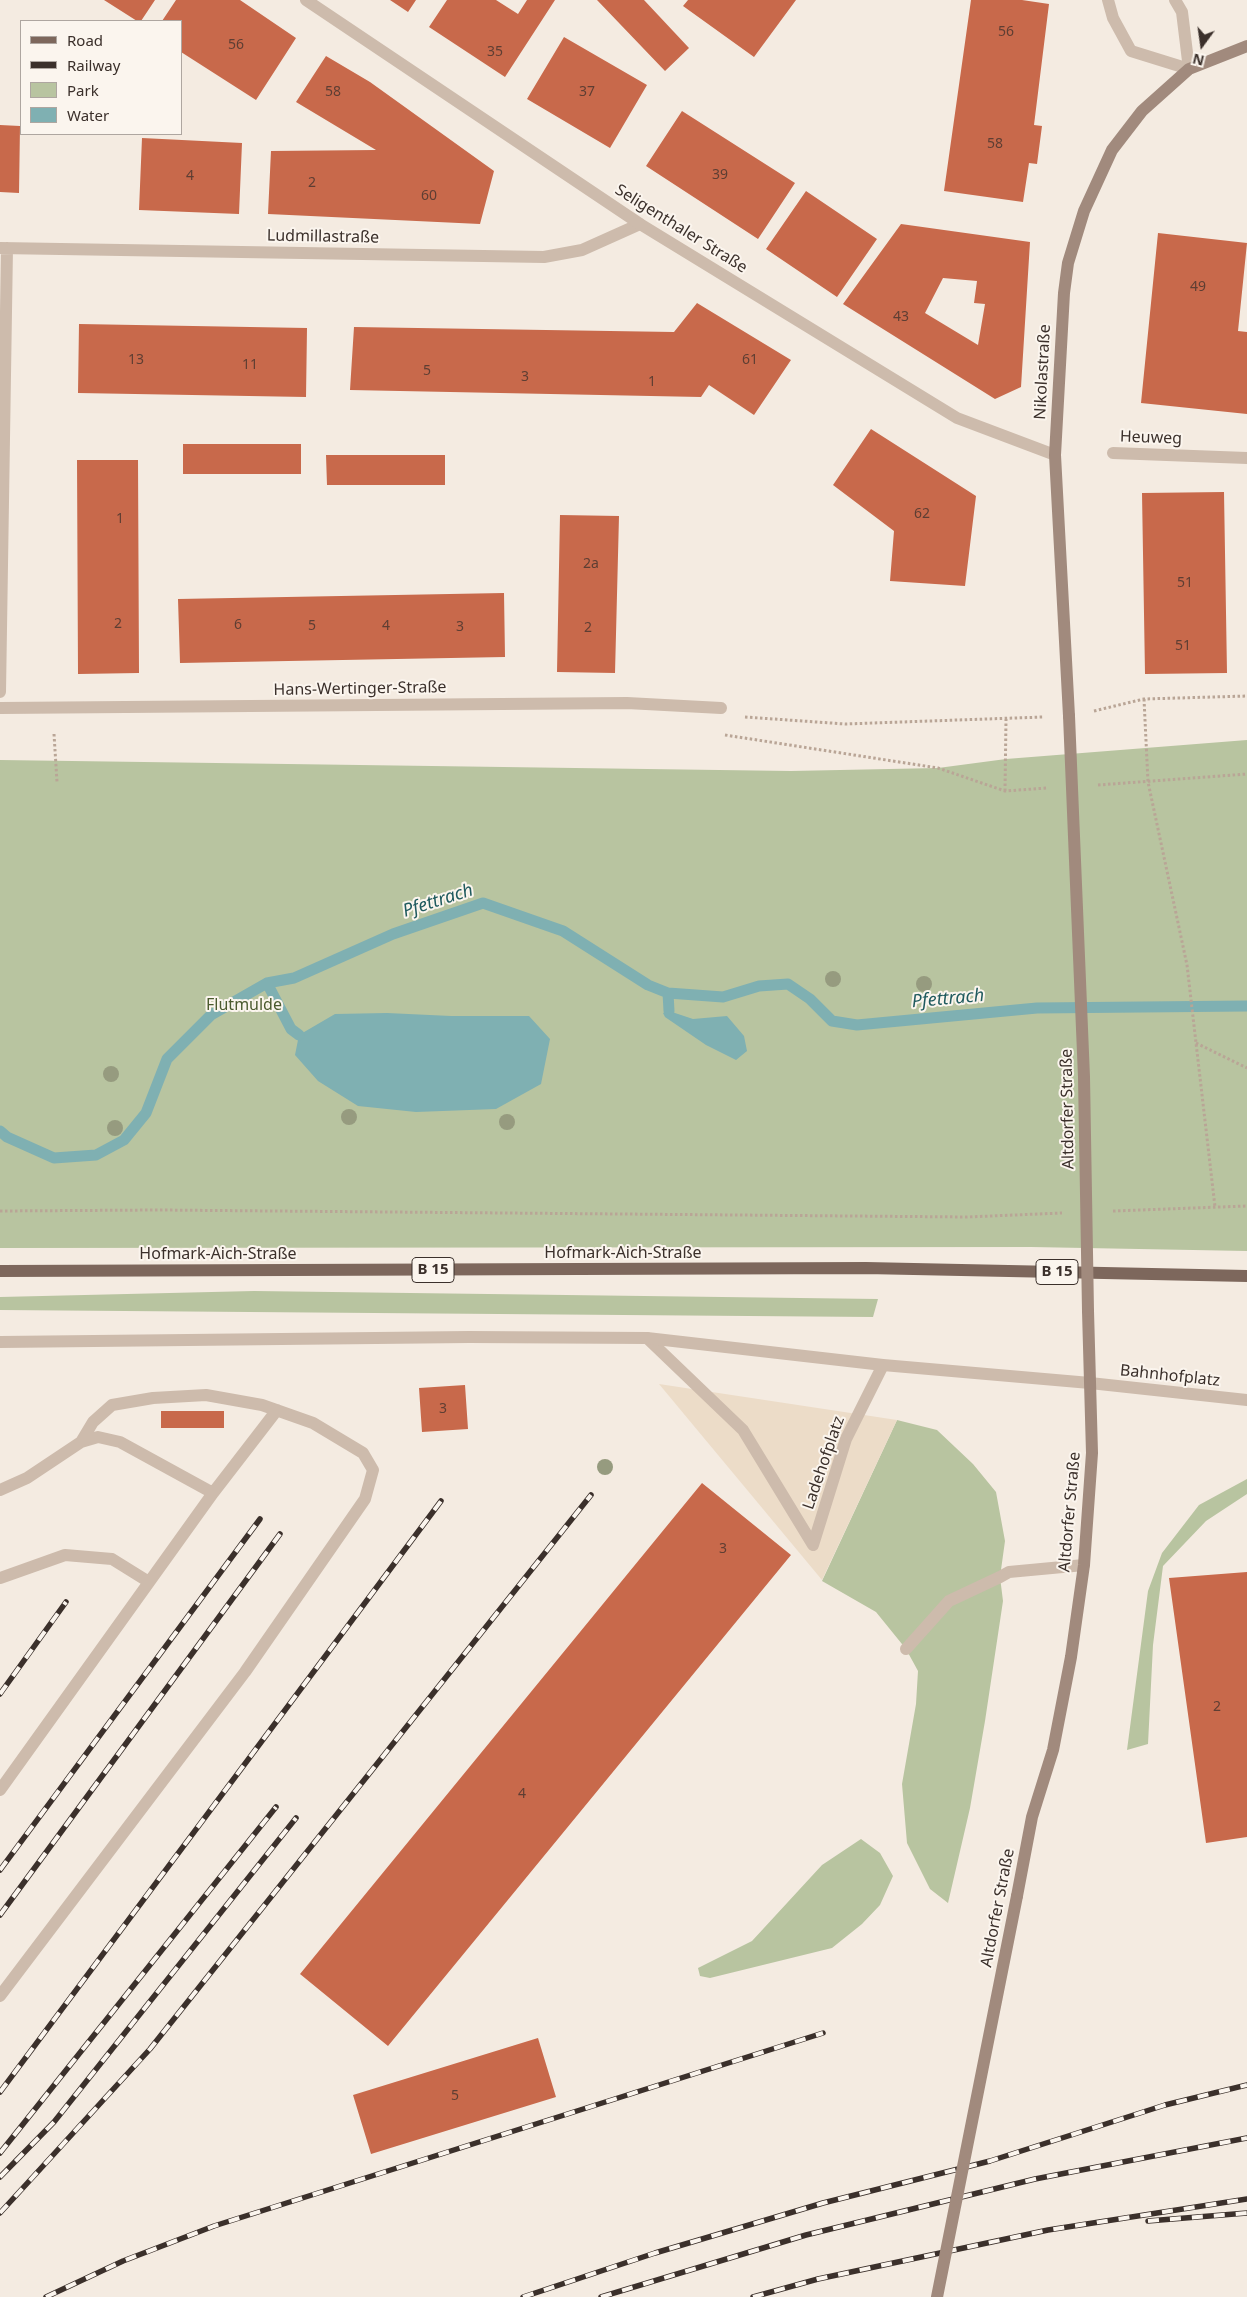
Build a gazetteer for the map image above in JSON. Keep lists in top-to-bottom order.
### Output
{
  "streets": {
    "main road": [
      "Nikolastraße",
      "Altdorfer Straße",
      "Hofmark-Aich-Straße",
      "B 15"
    ],
    "street": [
      "Seligenthaler Straße",
      "Ludmillastraße",
      "Heuweg",
      "Hans-Wertinger-Straße",
      "Bahnhofplatz",
      "Ladehofplatz"
    ]
  },
  "crossings": [
    ["Seligenthaler Straße", "Ludmillastraße"],
    ["Seligenthaler Straße", "Nikolastraße"],
    ["Nikolastraße", "Altdorfer Straße"],
    ["Altdorfer Straße", "Bahnhofplatz"]
  ],
  "water": ["Pfettrach"],
  "parks": ["Flutmulde"],
  "house_numbers": [
    "56",
    "56",
    "35",
    "58",
    "37",
    "58",
    "39",
    "4",
    "2",
    "60",
    "49",
    "43",
    "13",
    "61",
    "11",
    "5",
    "3",
    "1",
    "62",
    "1",
    "2a",
    "51",
    "2",
    "6",
    "5",
    "4",
    "3",
    "2",
    "51",
    "3",
    "3",
    "2",
    "4",
    "5"
  ],
  "legend": [
    "Road",
    "Railway",
    "Park",
    "Water"
  ],
  "north": "bottom"
}
